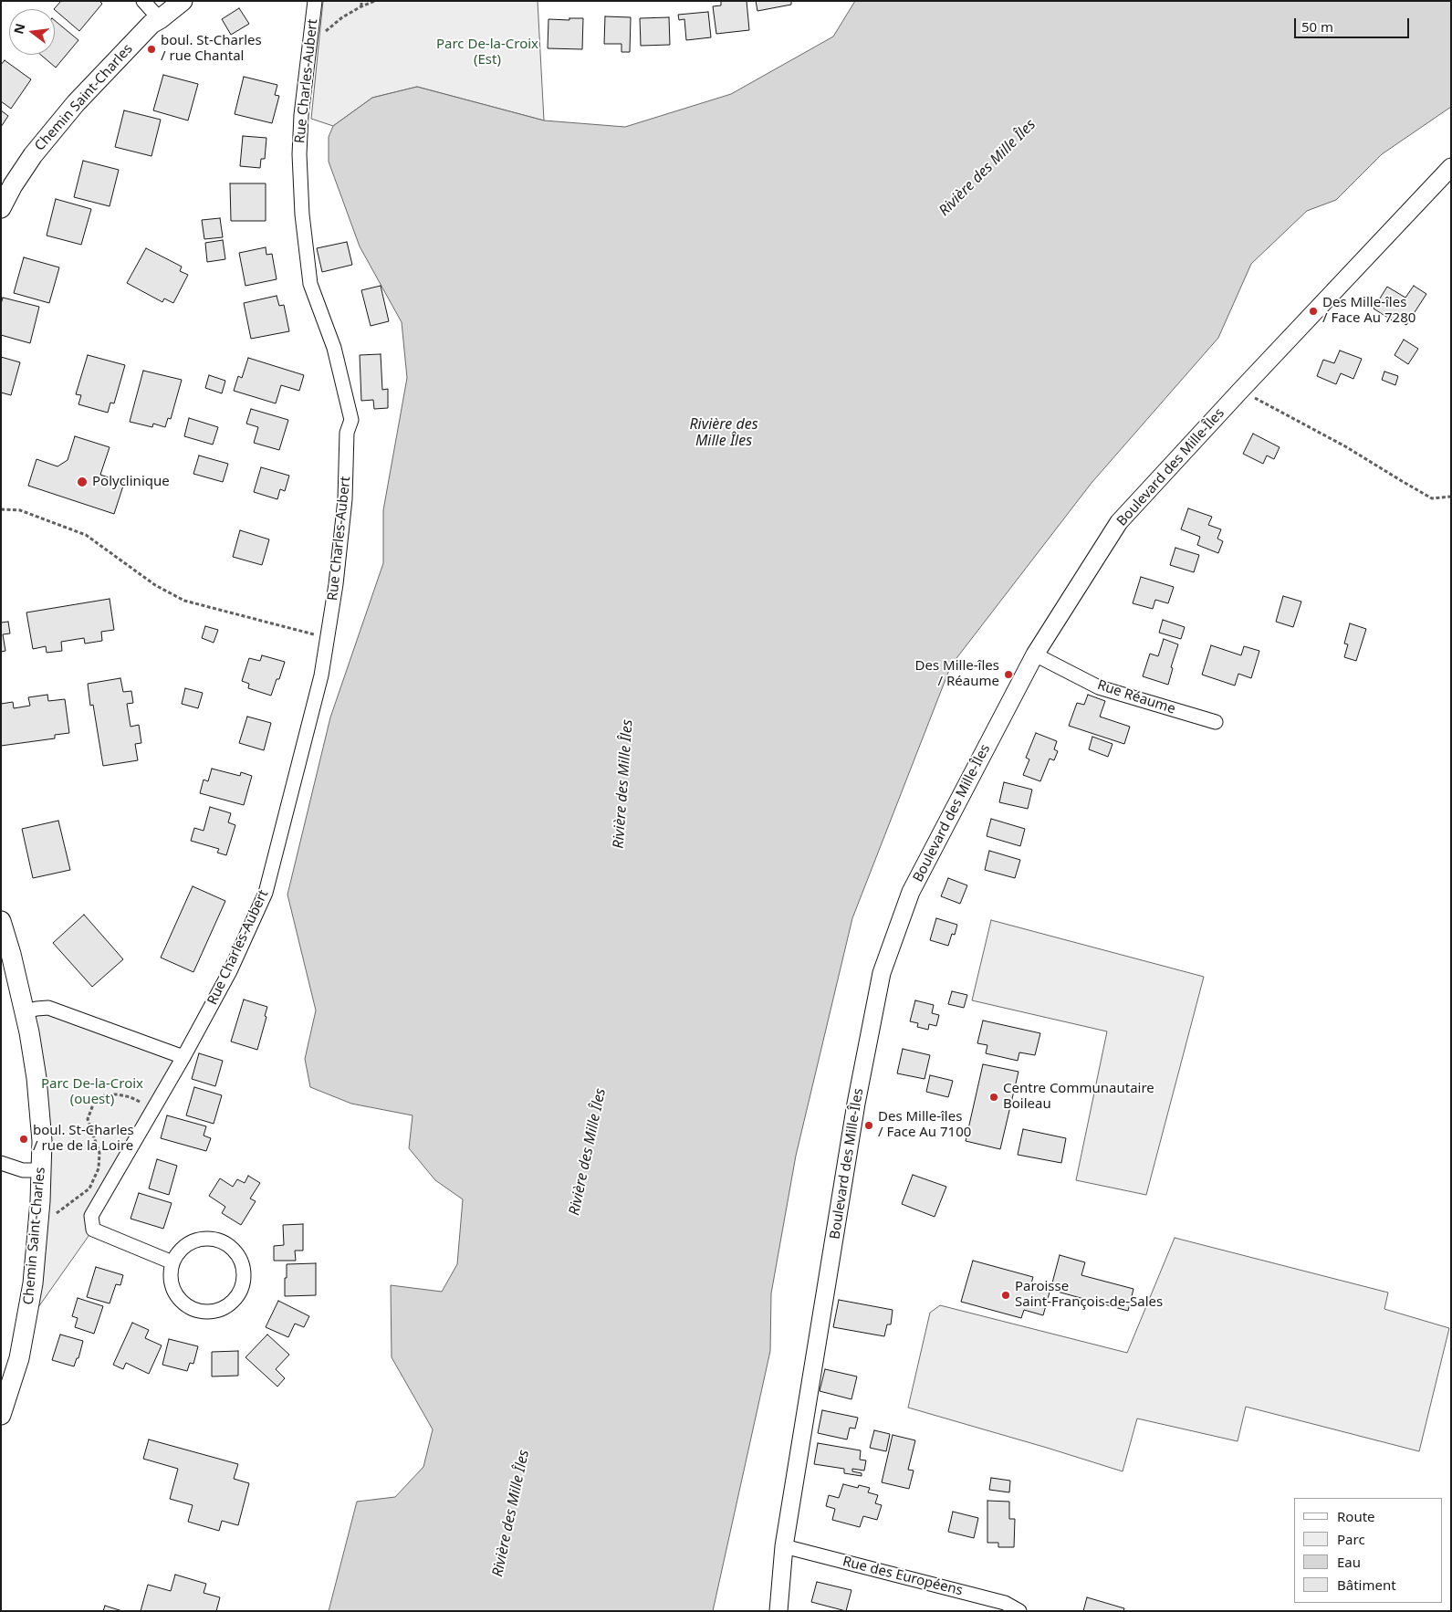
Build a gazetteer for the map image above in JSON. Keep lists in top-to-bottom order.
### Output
{
  "streets": {
    "main road": ["Chemin Saint-Charles"],
    "street": [
      "Rue Charles-Aubert",
      "Boulevard des Mille-Îles",
      "Rue Réaume",
      "Rue des Européens"
    ]
  },
  "crossings": [
    ["Boulevard des Mille-Îles", "Rue Réaume"],
    ["Boulevard des Mille-Îles", "Rue des Européens"]
  ],
  "water": ["Rivière des Mille Îles"],
  "parks": ["Parc De-la-Croix (Est)", "Parc De-la-Croix (ouest)"],
  "places": [
    "boul. St-Charles / rue Chantal",
    "Des Mille-îles / Face Au 7280",
    "Polyclinique",
    "Des Mille-îles / Réaume",
    "Centre Communautaire Boileau",
    "Des Mille-îles / Face Au 7100",
    "boul. St-Charles / rue de la Loire",
    "Paroisse Saint-François-de-Sales"
  ],
  "legend": [
    "Route",
    "Parc",
    "Eau",
    "Bâtiment"
  ],
  "scale_bar": "50 m",
  "north": "left"
}
